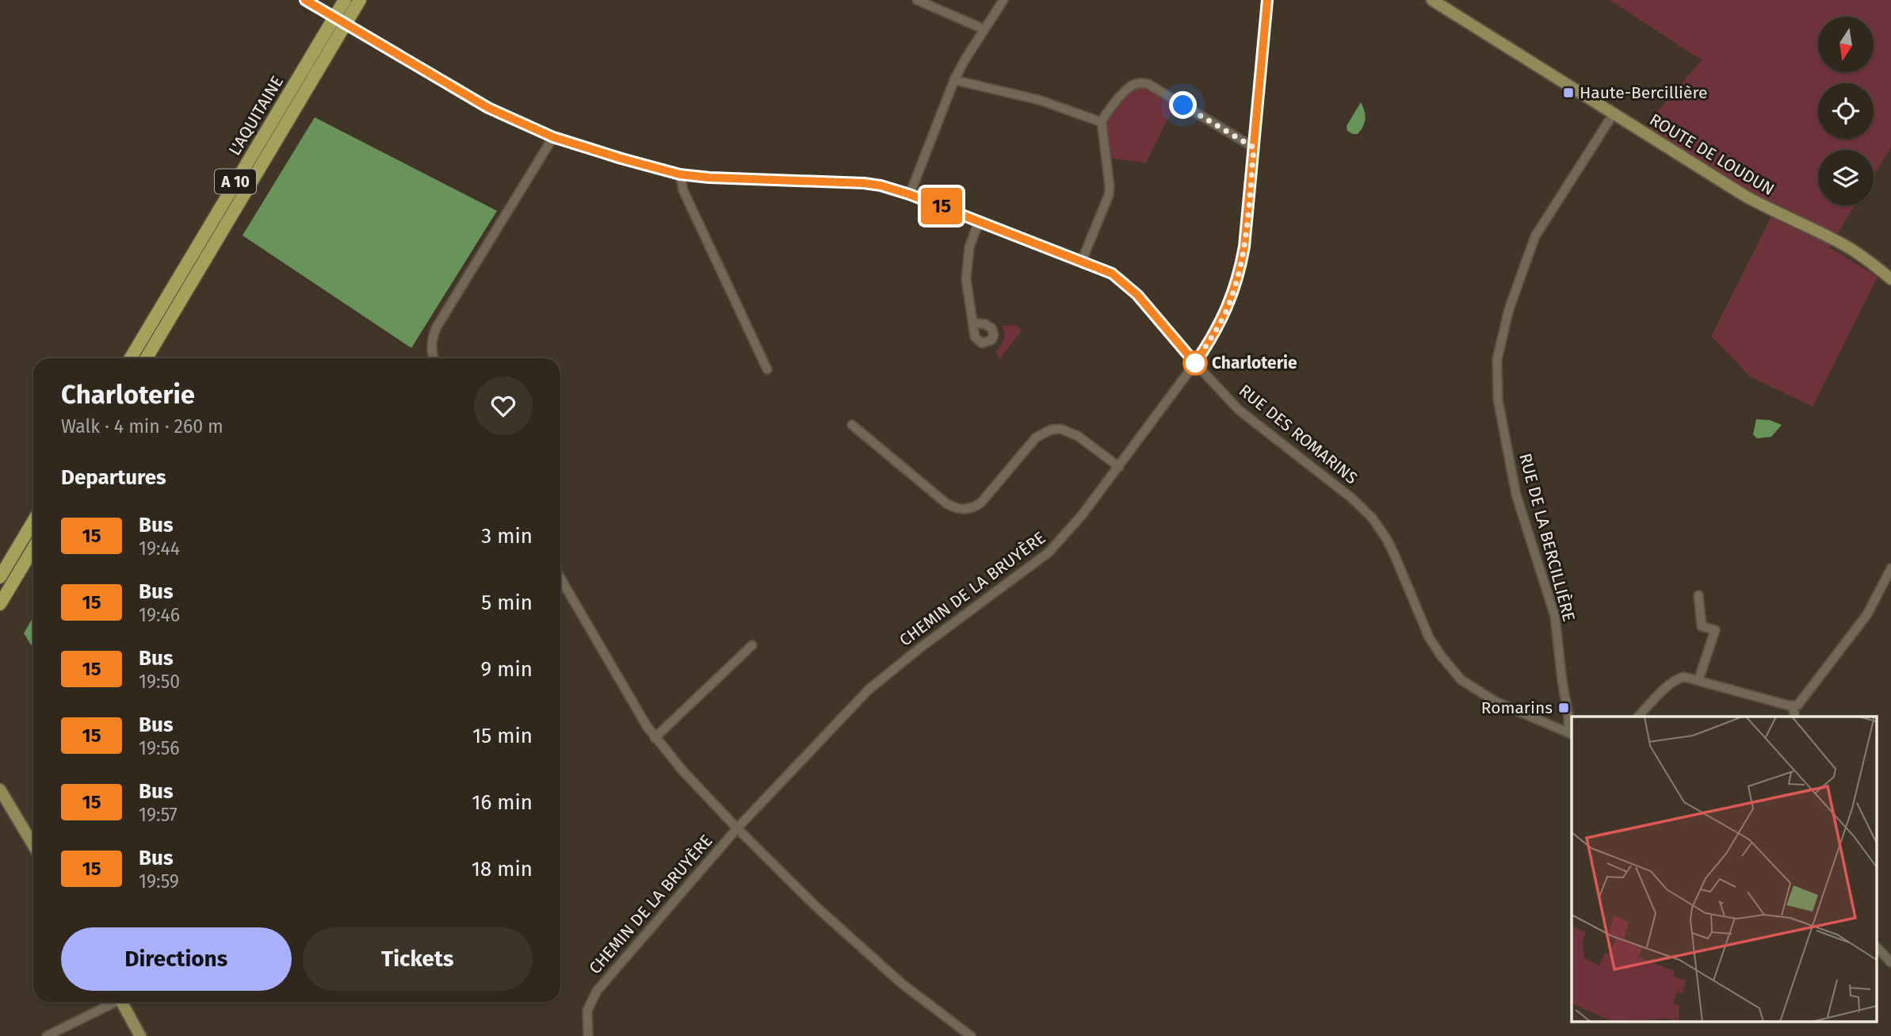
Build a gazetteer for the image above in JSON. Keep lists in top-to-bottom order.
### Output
{
  "streets": {
    "highway": ["L'AQUITAINE", "A 10"],
    "main road": ["ROUTE DE LOUDUN"],
    "street": ["RUE DES ROMARINS", "RUE DE LA BERCILLIÈRE", "CHEMIN DE LA BRUYÈRE"]
  },
  "crossings": [
    ["ROUTE DE LOUDUN", "RUE DE LA BERCILLIÈRE"],
    ["RUE DES ROMARINS", "RUE DE LA BERCILLIÈRE"],
    ["RUE DES ROMARINS", "CHEMIN DE LA BRUYÈRE"]
  ],
  "places": {
    "transit": ["Haute-Bercillière", "Romarins"],
    "other": ["Charloterie"]
  },
  "lines": ["bus line 15"],
  "north": "bottom",
  "page": {
    "on_map": "15",
    "heading": [
      ["Charloterie", "Walk · 4 min · 260 m"],
      "Departures"
    ],
    "list": [
      {
        "mark": "15",
        "name": "Bus",
        "note": "19:44",
        "value": "3 min"
      },
      {
        "mark": "15",
        "name": "Bus",
        "note": "19:46",
        "value": "5 min"
      },
      {
        "mark": "15",
        "name": "Bus",
        "note": "19:50",
        "value": "9 min"
      },
      {
        "mark": "15",
        "name": "Bus",
        "note": "19:56",
        "value": "15 min"
      },
      {
        "mark": "15",
        "name": "Bus",
        "note": "19:57",
        "value": "16 min"
      },
      {
        "mark": "15",
        "name": "Bus",
        "note": "19:59",
        "value": "18 min"
      }
    ],
    "buttons": ["Directions", "Tickets"]
  }
}
